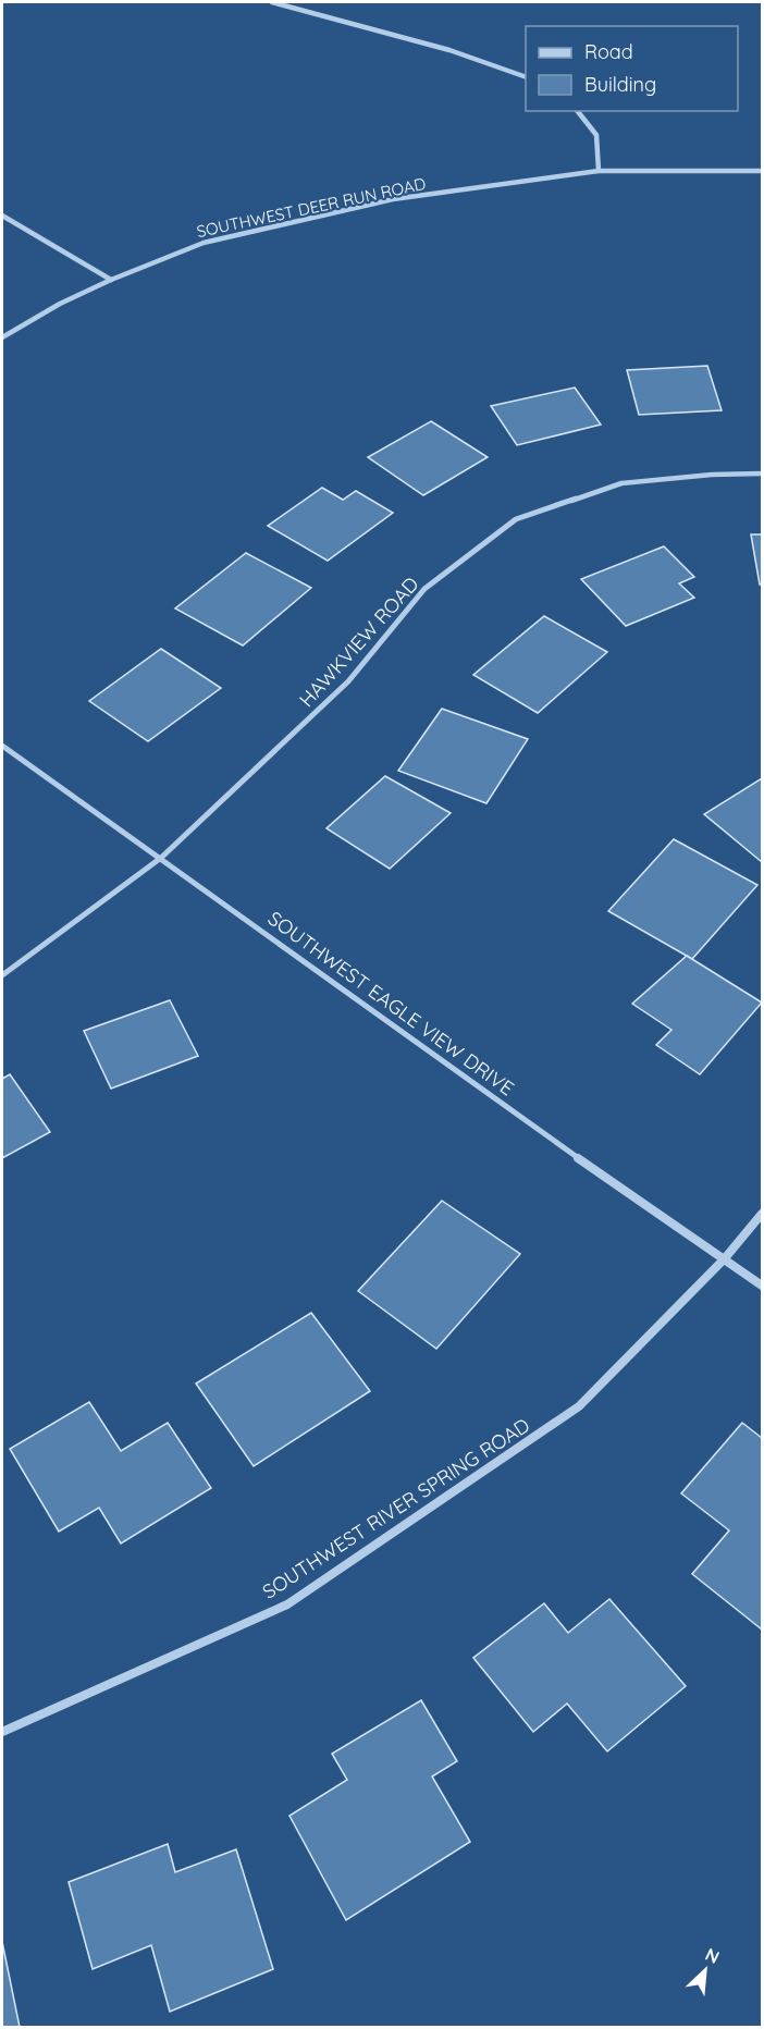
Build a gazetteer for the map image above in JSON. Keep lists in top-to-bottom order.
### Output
{
  "streets": {
    "street": [
      "SOUTHWEST DEER RUN ROAD",
      "HAWKVIEW ROAD",
      "SOUTHWEST EAGLE VIEW DRIVE",
      "SOUTHWEST RIVER SPRING ROAD"
    ]
  },
  "crossings": [
    ["HAWKVIEW ROAD", "SOUTHWEST EAGLE VIEW DRIVE"],
    ["SOUTHWEST EAGLE VIEW DRIVE", "SOUTHWEST RIVER SPRING ROAD"]
  ],
  "legend": ["Road", "Building"],
  "north": "top right"
}
